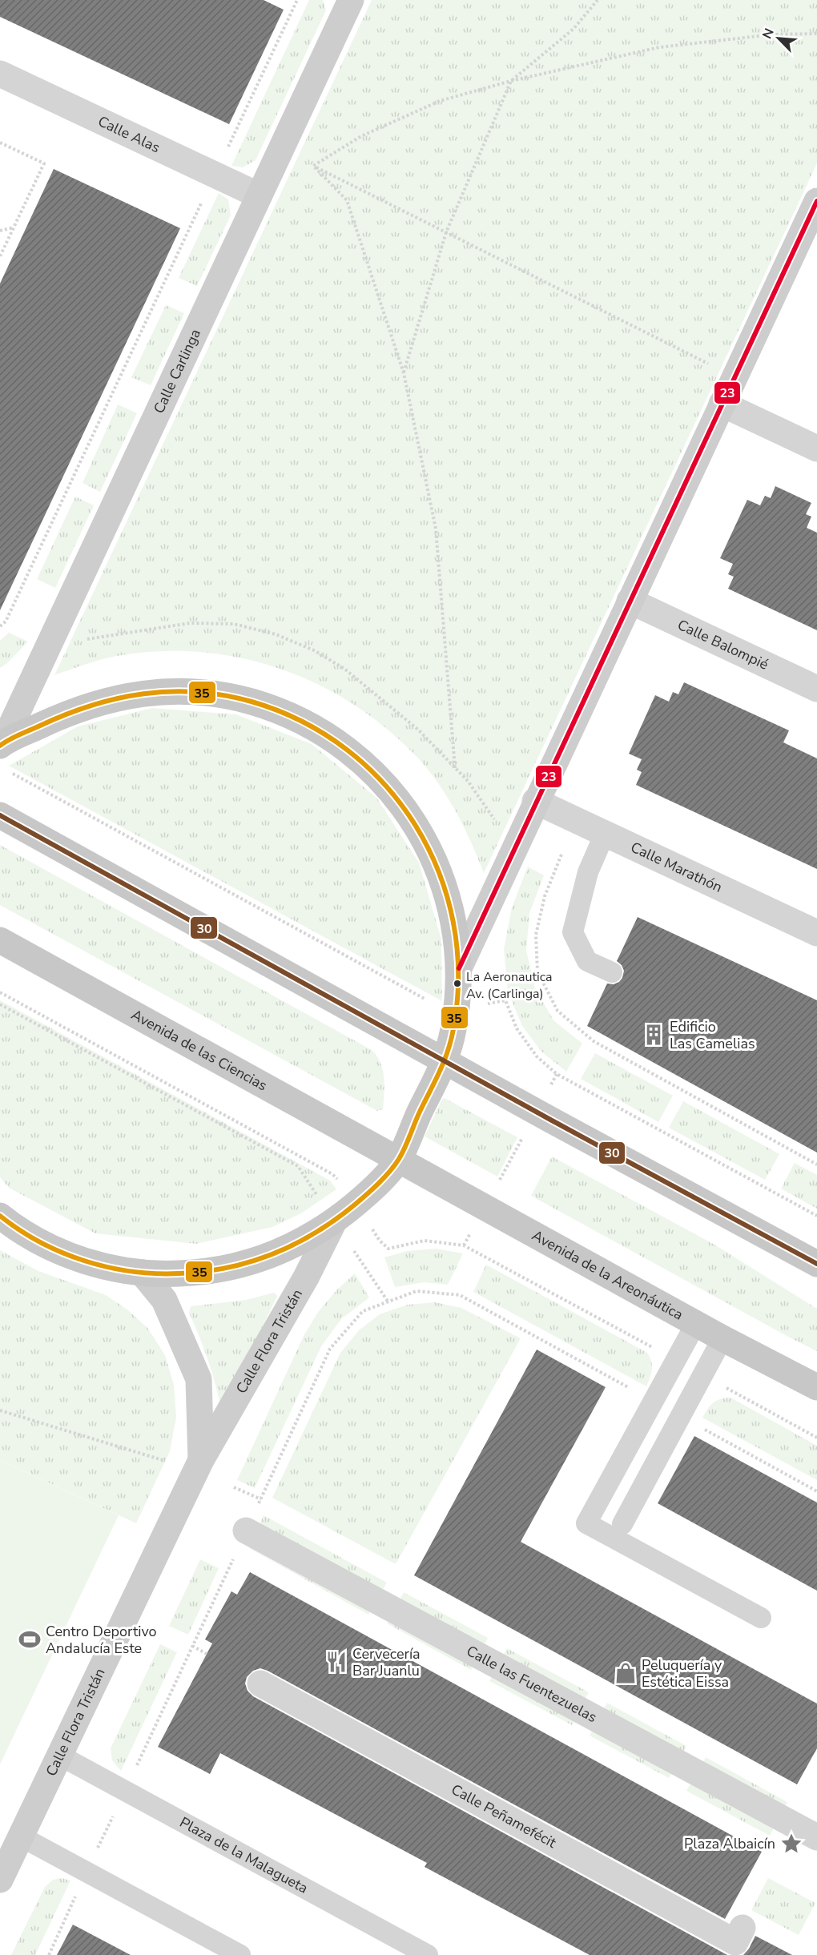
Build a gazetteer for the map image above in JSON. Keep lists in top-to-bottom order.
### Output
{
  "streets": {
    "main road": ["Avenida de las Ciencias", "Avenida de la Areonáutica"],
    "street": [
      "Calle Alas",
      "Calle Carlinga",
      "Calle Balompié",
      "Calle Marathón",
      "Calle Flora Tristán",
      "Calle las Fuentezuelas",
      "Calle Peñamefécit"
    ],
    "lane": ["Plaza de la Malagueta"]
  },
  "crossings": [
    ["Calle Alas", "Calle Carlinga"],
    ["Avenida de las Ciencias", "Avenida de la Areonáutica"],
    ["Calle Flora Tristán", "Plaza de la Malagueta"]
  ],
  "places": {
    "other": ["La Aeronautica Av. (Carlinga)"],
    "building": ["Edificio Las Camelias"],
    "sports": ["Centro Deportivo Andalucía Este"],
    "restaurant": ["Cervecería Bar Juanlu"],
    "shop": ["Peluquería y Estética Eissa"],
    "place": ["Plaza Albaicín"]
  },
  "lines": ["transit line 23", "transit line 35", "transit line 30"],
  "north": "top left"
}
